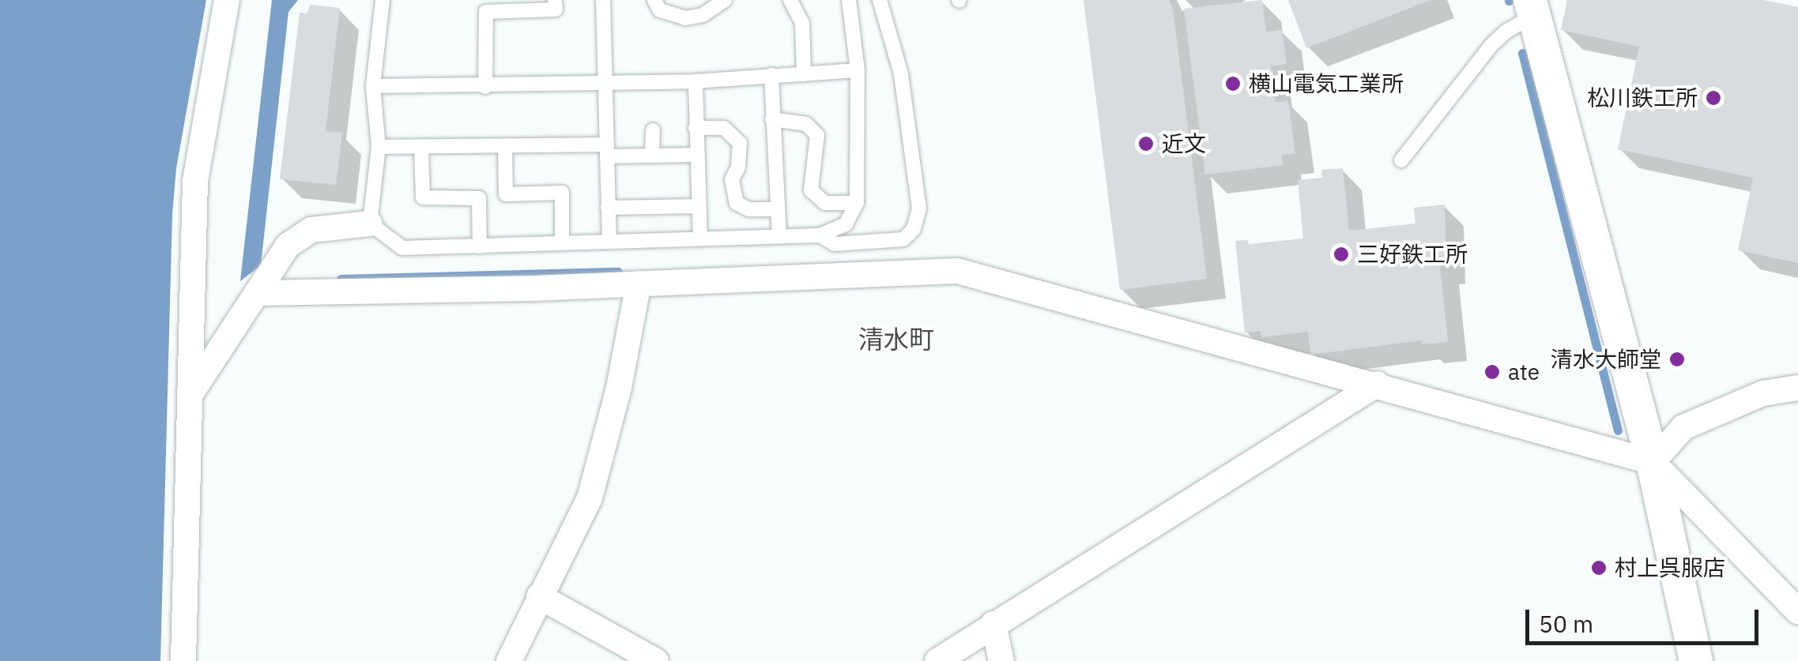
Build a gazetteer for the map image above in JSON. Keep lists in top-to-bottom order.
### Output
{
  "districts": ["清水町"],
  "places": [
    "横山電気工業所",
    "松川鉄工所",
    "近文",
    "三好鉄工所",
    "清水大師堂",
    "ate",
    "村上呉服店"
  ],
  "scale_bar": "50 m"
}
